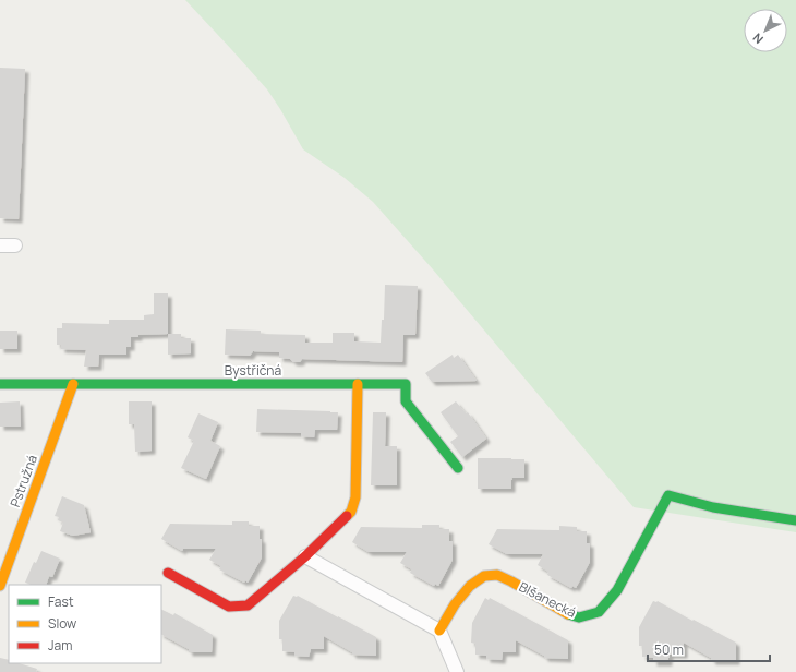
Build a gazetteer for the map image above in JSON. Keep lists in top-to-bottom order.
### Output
{
  "streets": {
    "street": ["Bystřičná", "Pstružná", "Blšanecká"]
  },
  "crossings": [
    ["Bystřičná", "Pstružná"]
  ],
  "legend": ["Fast", "Slow", "Jam"],
  "scale_bar": "50 m",
  "north": "bottom left"
}
